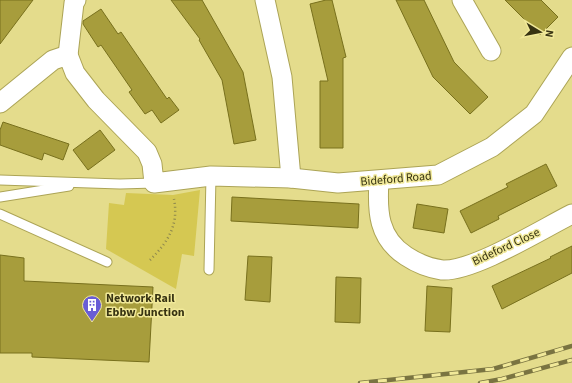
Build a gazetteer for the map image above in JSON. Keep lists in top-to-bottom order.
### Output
{
  "streets": {
    "street": ["Bideford Road", "Bideford Close"]
  },
  "crossings": [
    ["Bideford Road", "Bideford Close"]
  ],
  "places": {
    "building": ["Network Rail Ebbw Junction"]
  },
  "north": "right"
}
